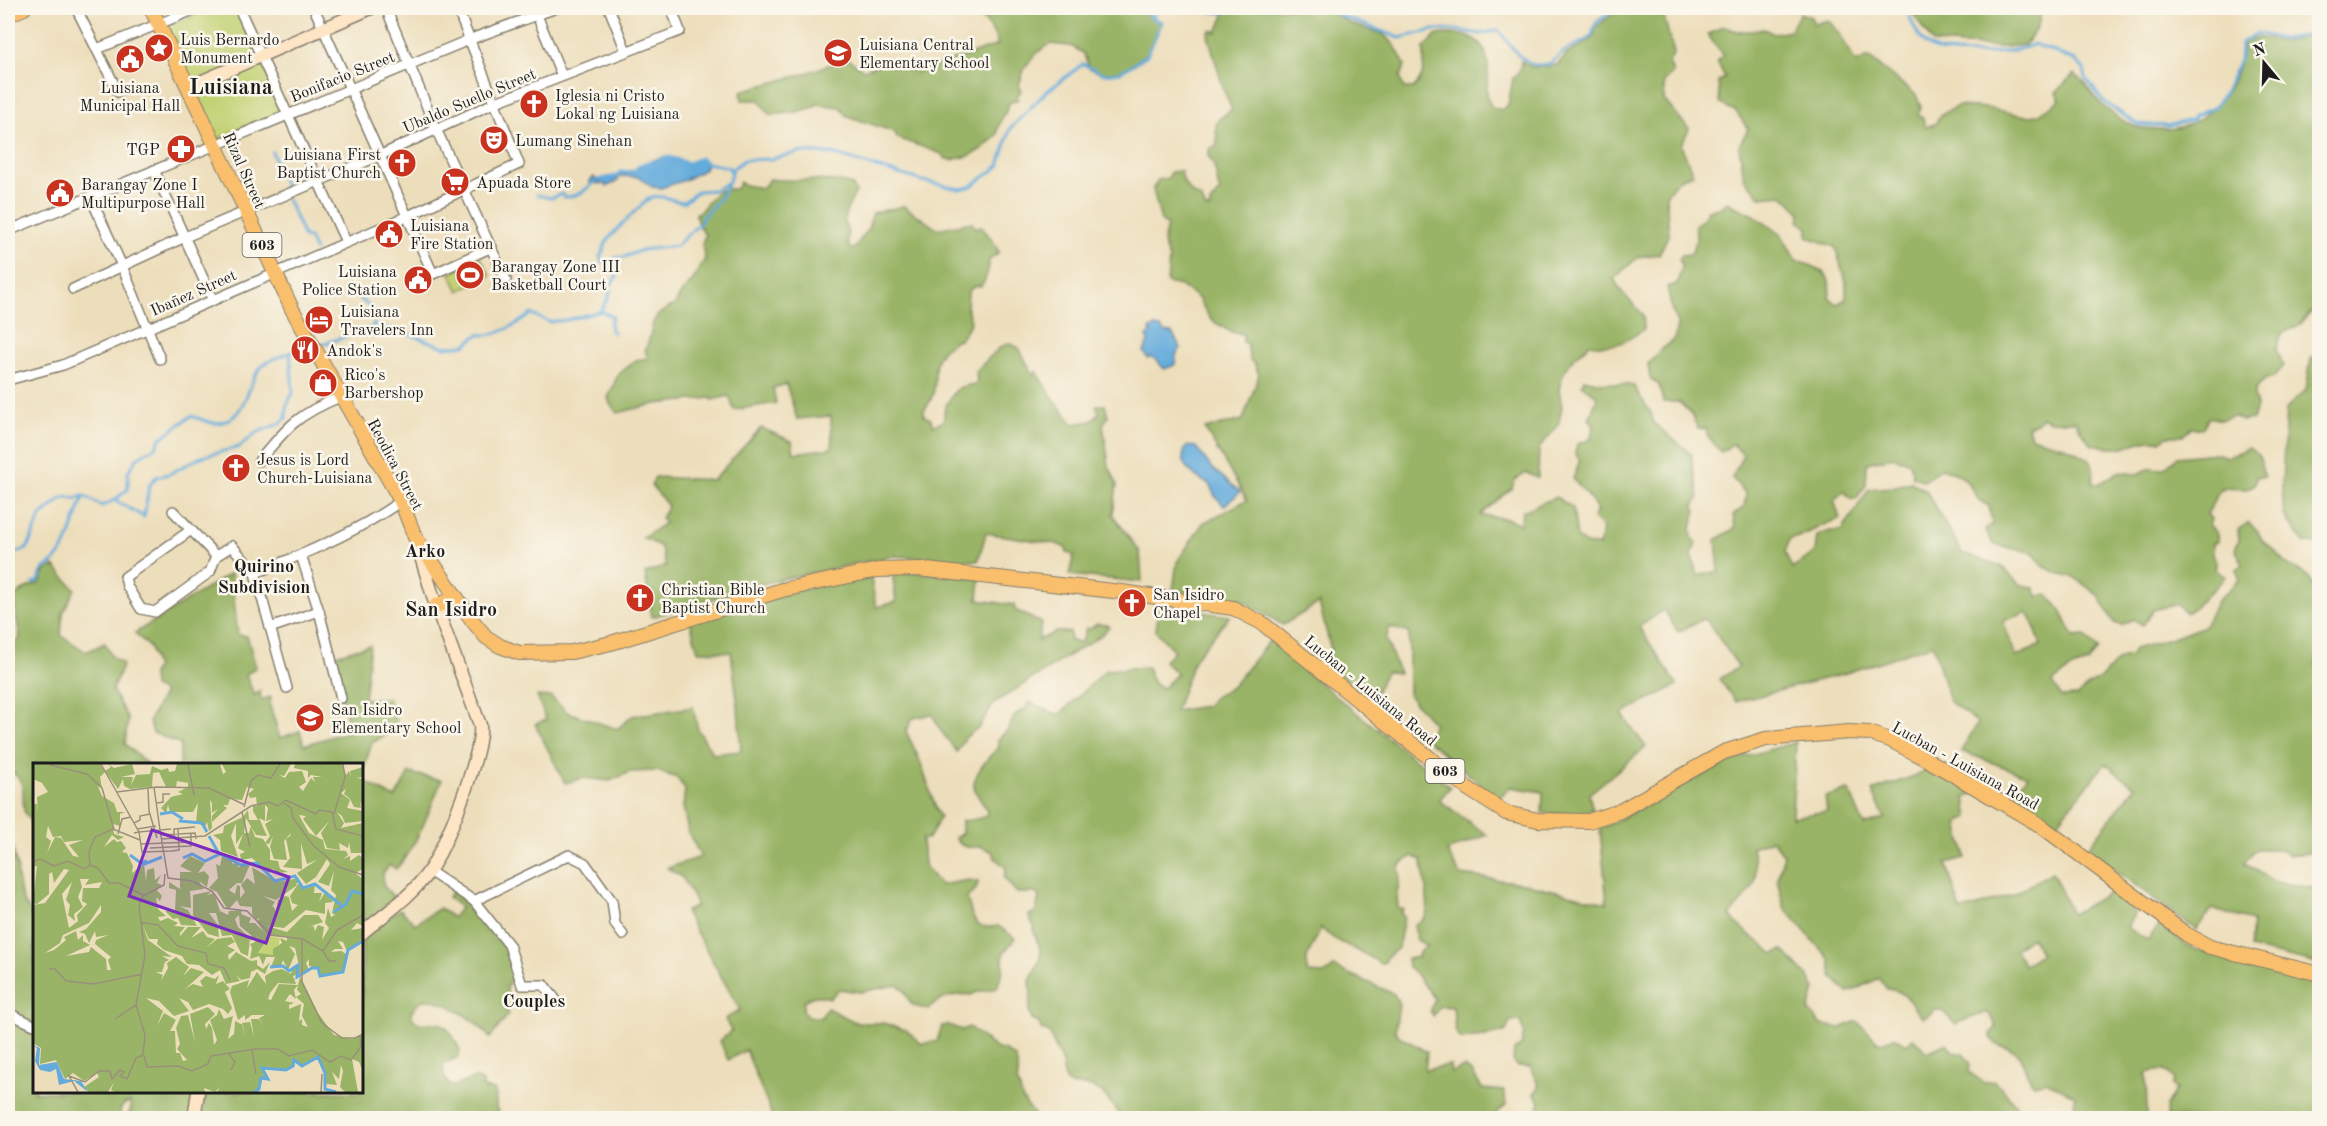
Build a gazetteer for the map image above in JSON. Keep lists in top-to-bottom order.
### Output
{
  "streets": {
    "main road": [
      "Rizal Street",
      "603",
      "Reodica Street",
      "Lucban - Luisiana Road"
    ],
    "street": ["Bonifacio Street", "Ubaldo Suello Street", "Ibañez Street"]
  },
  "crossings": [
    ["Bonifacio Street", "Rizal Street"],
    ["Ubaldo Suello Street", "Rizal Street"],
    ["Ubaldo Suello Street", "Ibañez Street"],
    ["Rizal Street", "Ibañez Street"],
    ["Rizal Street", "Reodica Street"],
    ["Reodica Street", "Lucban - Luisiana Road"]
  ],
  "districts": [
    "Luisiana",
    "Arko",
    "Quirino Subdivision",
    "San Isidro",
    "Couples"
  ],
  "places": {
    "place": ["Luis Bernardo Monument"],
    "school or university": ["Luisiana Central Elementary School", "San Isidro Elementary School"],
    "public building": [
      "Luisiana Municipal Hall",
      "Barangay Zone I Multipurpose Hall",
      "Luisiana Fire Station",
      "Luisiana Police Station"
    ],
    "church": [
      "Iglesia ni Cristo Lokal ng Luisiana",
      "Luisiana First Baptist Church",
      "Jesus is Lord Church-Luisiana",
      "Christian Bible Baptist Church",
      "San Isidro Chapel"
    ],
    "theatre": ["Lumang Sinehan"],
    "pharmacy": ["TGP"],
    "supermarket": ["Apuada Store"],
    "sports": ["Barangay Zone III Basketball Court"],
    "hotel": ["Luisiana Travelers Inn"],
    "restaurant": ["Andok's"],
    "shop": ["Rico's Barbershop"]
  },
  "north": "top"
}
